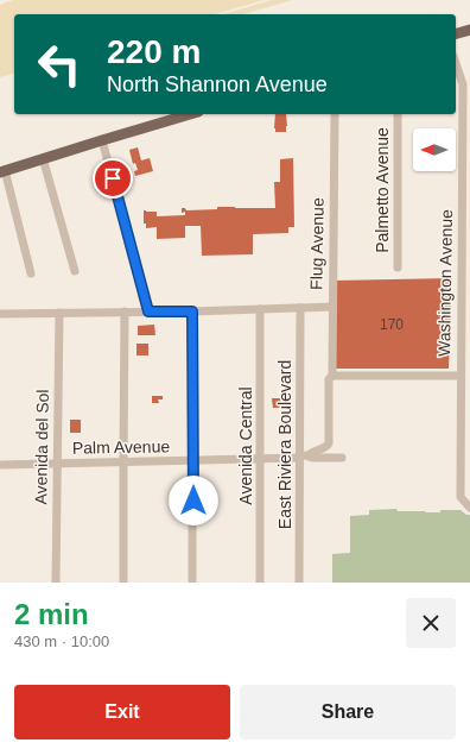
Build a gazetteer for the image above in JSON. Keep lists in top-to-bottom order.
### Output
{
  "streets": {
    "street": [
      "Palmetto Avenue",
      "Flug Avenue",
      "Washington Avenue",
      "East Riviera Boulevard",
      "Avenida Central",
      "Avenida del Sol",
      "Palm Avenue"
    ]
  },
  "crossings": [
    ["Flug Avenue", "East Riviera Boulevard"],
    ["Flug Avenue", "Palm Avenue"],
    ["East Riviera Boulevard", "Palm Avenue"],
    ["Avenida Central", "Palm Avenue"],
    ["Avenida del Sol", "Palm Avenue"]
  ],
  "house_numbers": ["170"],
  "north": "left",
  "page": {
    "turn": ["220 m", "North Shannon Avenue"],
    "heading": ["2 min", "430 m · 10:00"],
    "buttons": ["Exit", "Share"]
  }
}
